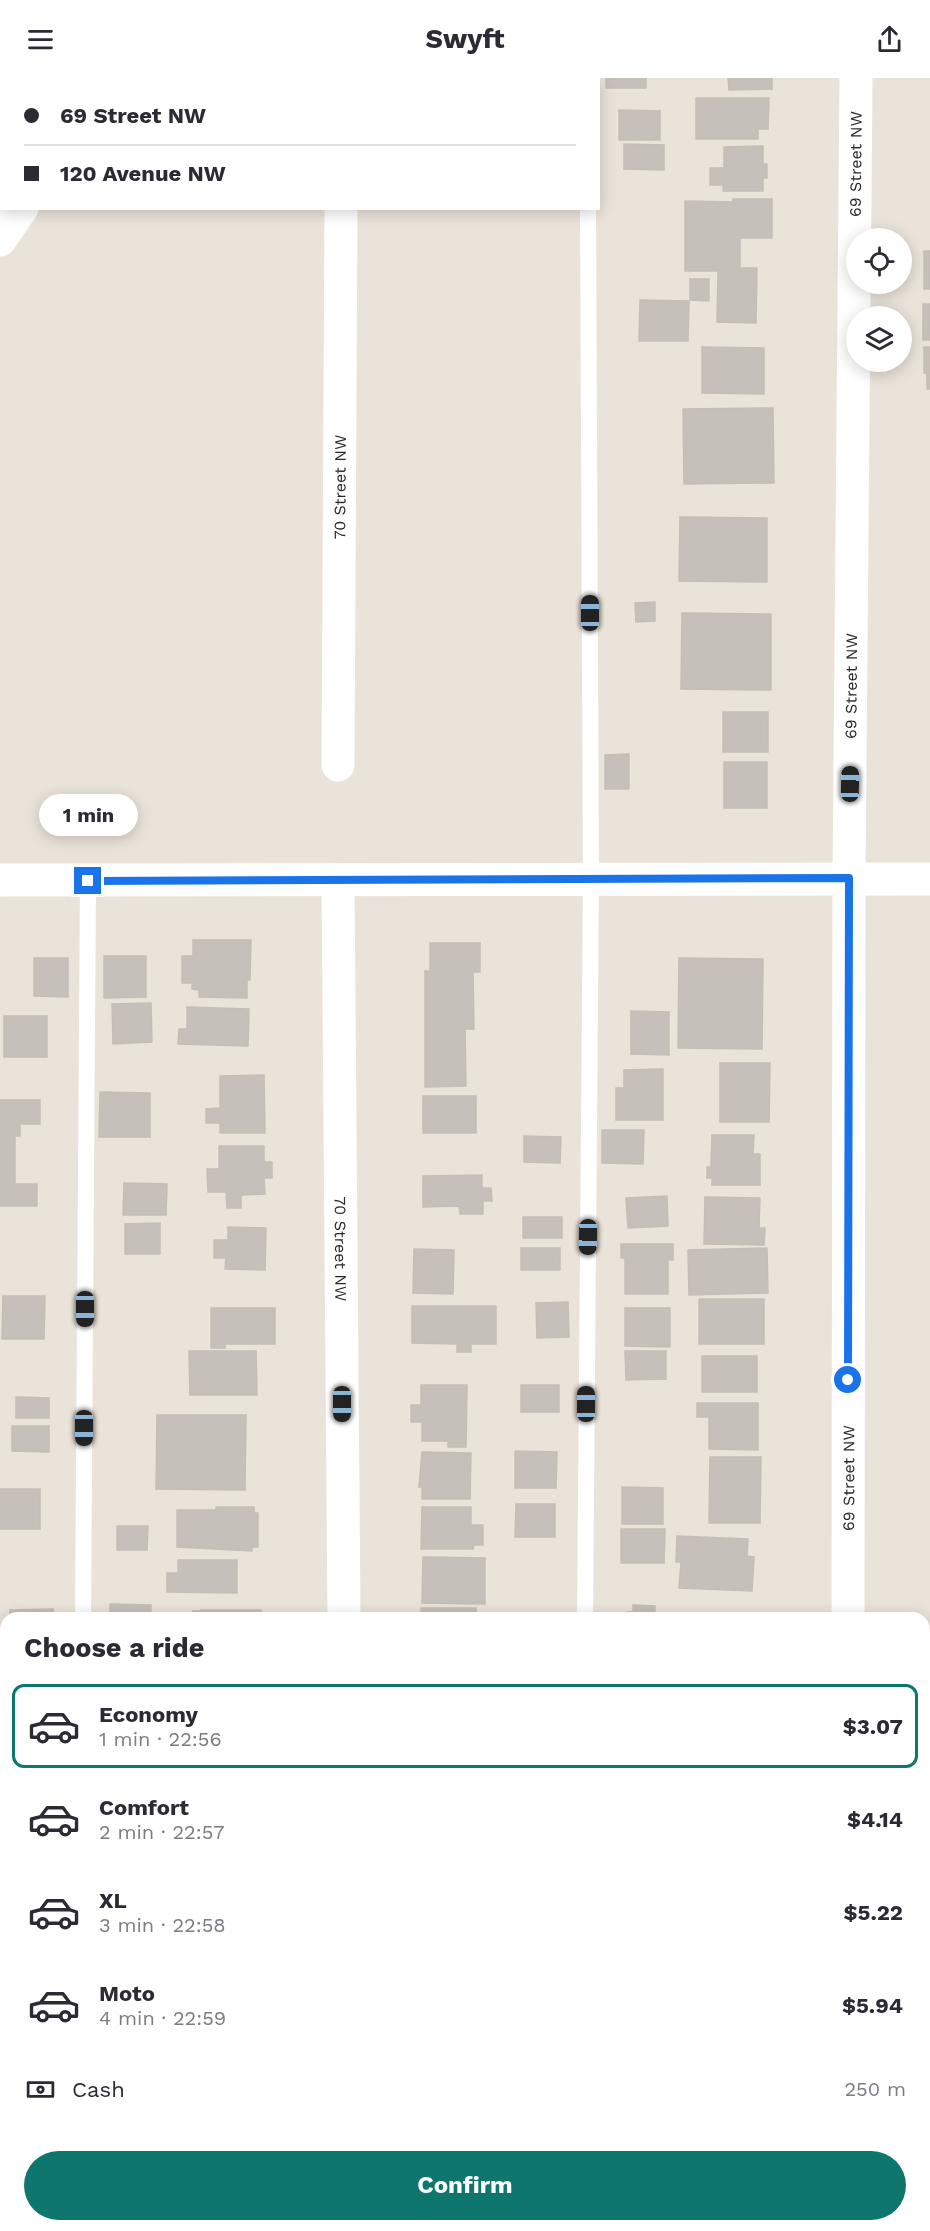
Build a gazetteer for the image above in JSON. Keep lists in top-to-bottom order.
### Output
{
  "streets": {
    "street": ["69 Street NW", "70 Street NW"]
  },
  "page": {
    "header": "Swyft",
    "banner": ["69 Street NW", "120 Avenue NW"],
    "bubble": "1 min",
    "heading": "Choose a ride",
    "list": [
      {
        "name": "Economy",
        "note": "1 min · 22:56",
        "value": "$3.07"
      },
      {
        "name": "Comfort",
        "note": "2 min · 22:57",
        "value": "$4.14"
      },
      {
        "name": "XL",
        "note": "3 min · 22:58",
        "value": "$5.22"
      },
      {
        "name": "Moto",
        "note": "4 min · 22:59",
        "value": "$5.94"
      }
    ],
    "pay": ["Cash", "250 m"],
    "buttons": "Confirm"
  }
}
